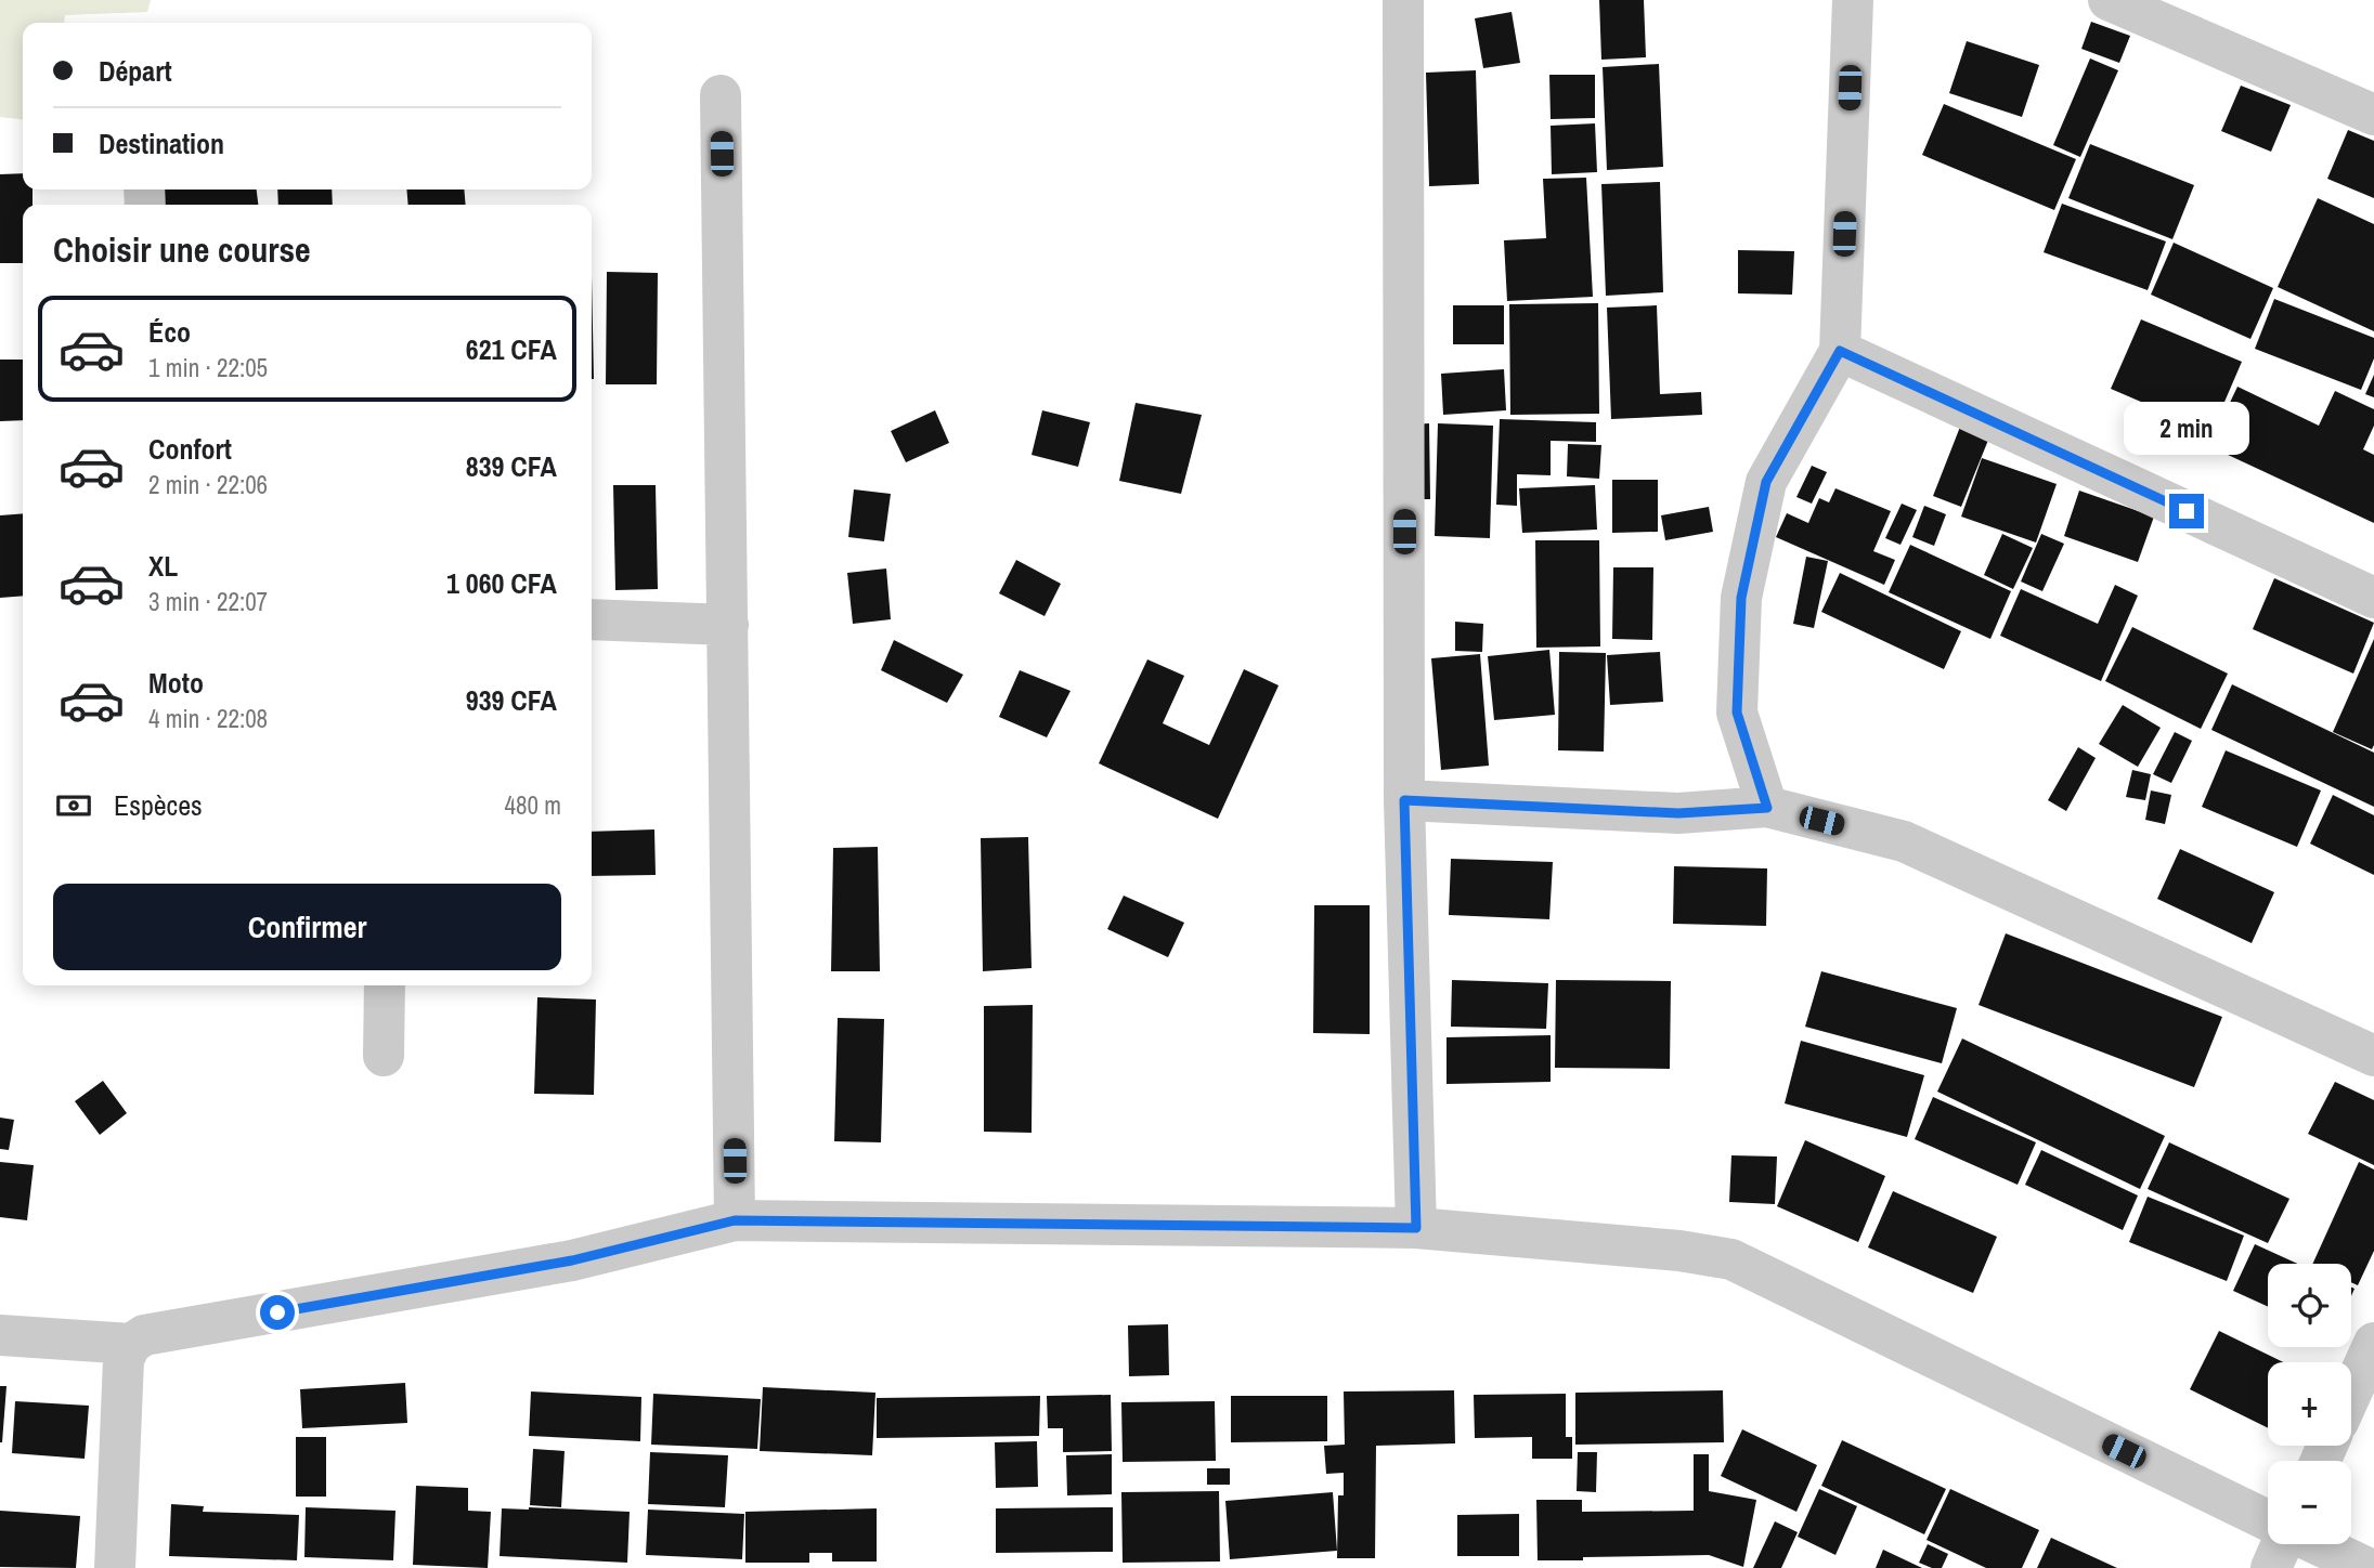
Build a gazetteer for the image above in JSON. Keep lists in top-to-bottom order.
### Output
{
  "page": {
    "banner": ["Départ", "Destination"],
    "heading": "Choisir une course",
    "list": [
      {
        "name": "Éco",
        "note": "1 min · 22:05",
        "value": "621 CFA"
      },
      {
        "name": "Confort",
        "note": "2 min · 22:06",
        "value": "839 CFA"
      },
      {
        "name": "XL",
        "note": "3 min · 22:07",
        "value": "1 060 CFA"
      },
      {
        "name": "Moto",
        "note": "4 min · 22:08",
        "value": "939 CFA"
      }
    ],
    "bubble": "2 min",
    "pay": ["Espèces", "480 m"],
    "buttons": "Confirmer",
    "map_buttons": ["+", "−"]
  }
}
